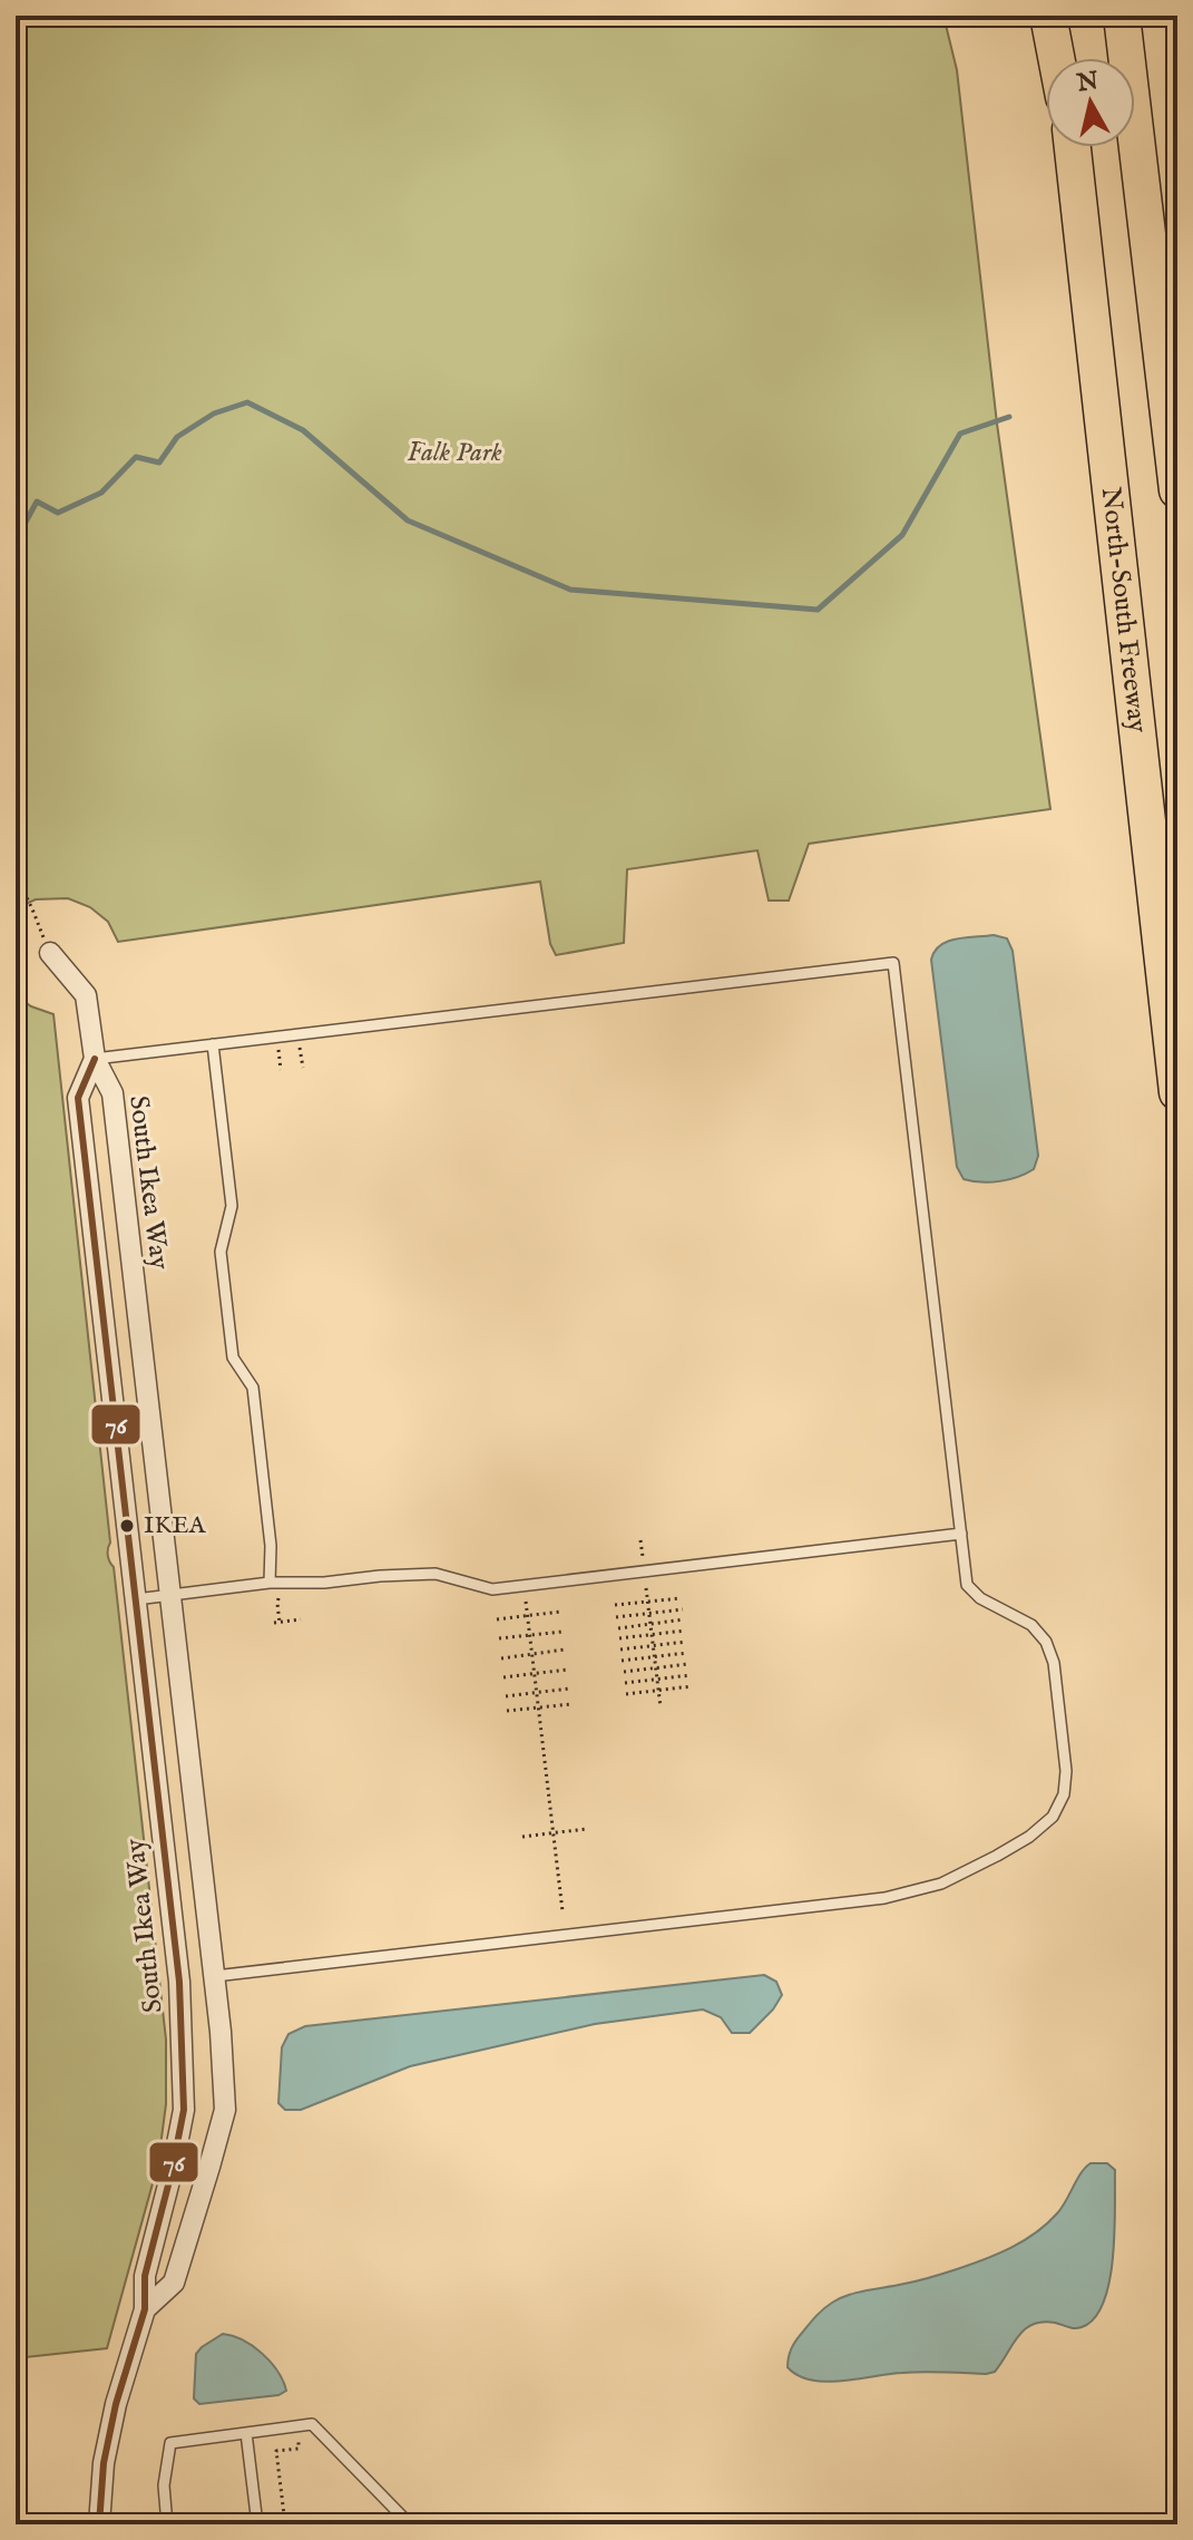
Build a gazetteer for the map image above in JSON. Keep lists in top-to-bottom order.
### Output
{
  "streets": {
    "highway": ["North-South Freeway"],
    "street": ["South Ikea Way"]
  },
  "parks": ["Falk Park"],
  "places": ["IKEA"],
  "lines": ["transit line 76"],
  "north": "top"
}
